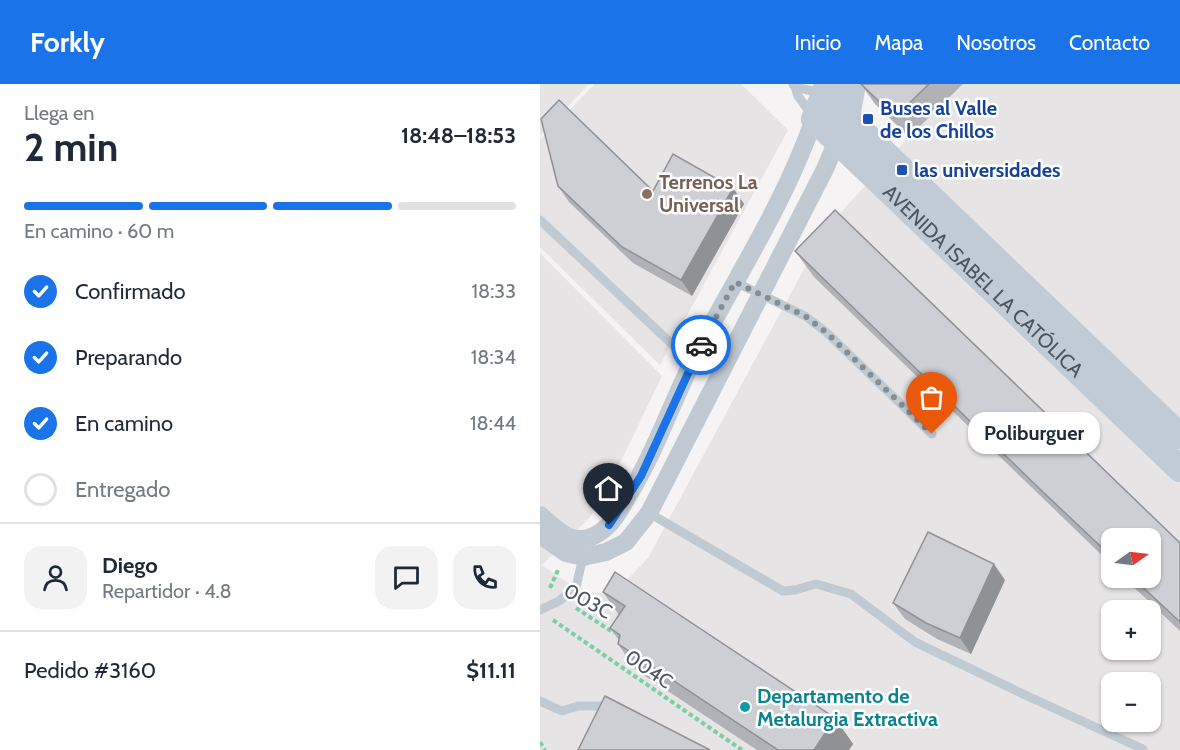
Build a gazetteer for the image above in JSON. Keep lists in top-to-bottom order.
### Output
{
  "streets": {
    "street": ["AVENIDA ISABEL LA CATÓLICA"],
    "path": ["003C", "004C"]
  },
  "places": {
    "transit": ["Buses al Valle de los Chillos", "las universidades"],
    "other": ["Terrenos La Universal", "Poliburguer", "Departamento de Metalurgia Extractiva"]
  },
  "north": "right",
  "page": {
    "header": "Forkly",
    "nav": [
      "Inicio",
      "Mapa",
      "Nosotros",
      "Contacto"
    ],
    "heading": ["2 min", "Llega en", "18:48–18:53"],
    "panel": [
      "Diego",
      "Repartidor · 4.8",
      "Pedido #3160",
      "$11.11"
    ],
    "bar": "En camino · 60 m",
    "list": [
      ["Confirmado", "18:33"],
      ["Preparando", "18:34"],
      ["En camino", "18:44"],
      "Entregado"
    ],
    "bubble": "Poliburguer",
    "map_buttons": ["+", "−"]
  }
}
